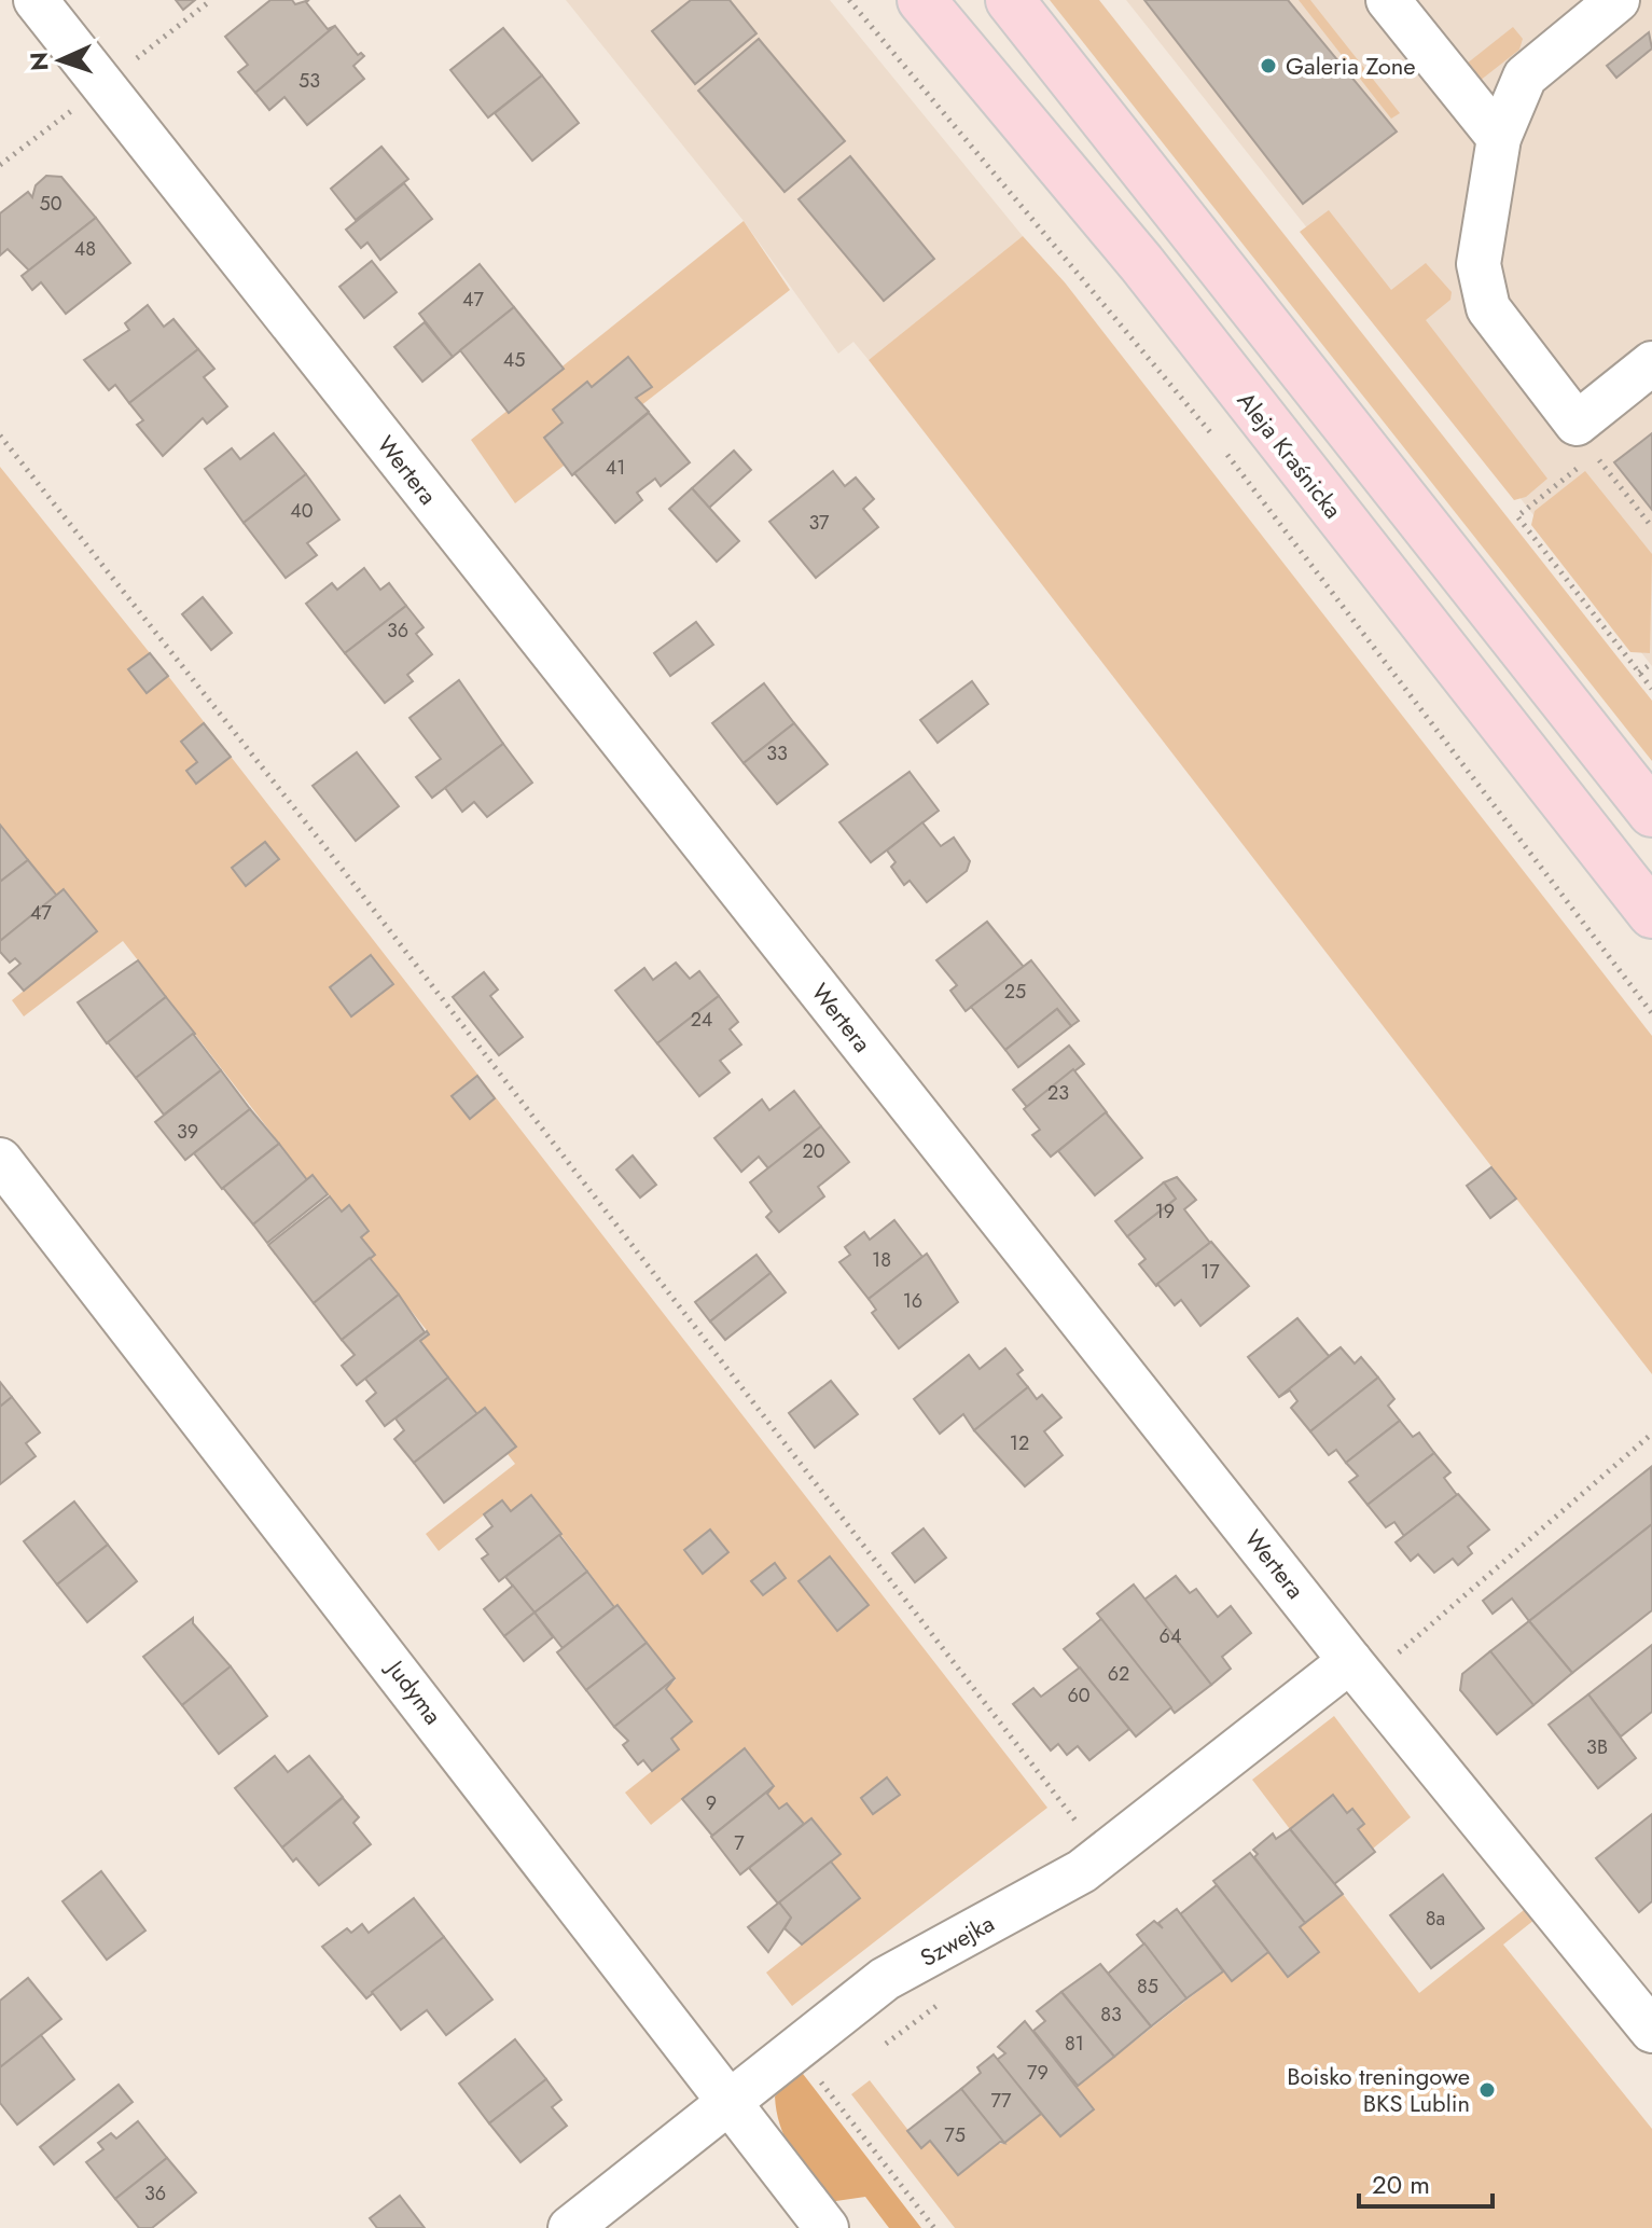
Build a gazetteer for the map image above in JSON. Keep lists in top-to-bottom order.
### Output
{
  "streets": {
    "main road": ["Aleja Kraśnicka"],
    "street": ["Wertera", "Judyma", "Szwejka"]
  },
  "crossings": [
    ["Wertera", "Szwejka"],
    ["Judyma", "Szwejka"]
  ],
  "places": ["Galeria Zone", "Boisko treningowe BKS Lublin"],
  "house_numbers": [
    "53",
    "50",
    "48",
    "47",
    "45",
    "41",
    "40",
    "37",
    "36",
    "33",
    "47",
    "25",
    "24",
    "23",
    "39",
    "20",
    "19",
    "18",
    "17",
    "16",
    "12",
    "64",
    "62",
    "60",
    "3B",
    "9",
    "7",
    "8a",
    "85",
    "83",
    "81",
    "79",
    "77",
    "75",
    "36"
  ],
  "scale_bar": "20 m",
  "north": "left"
}
